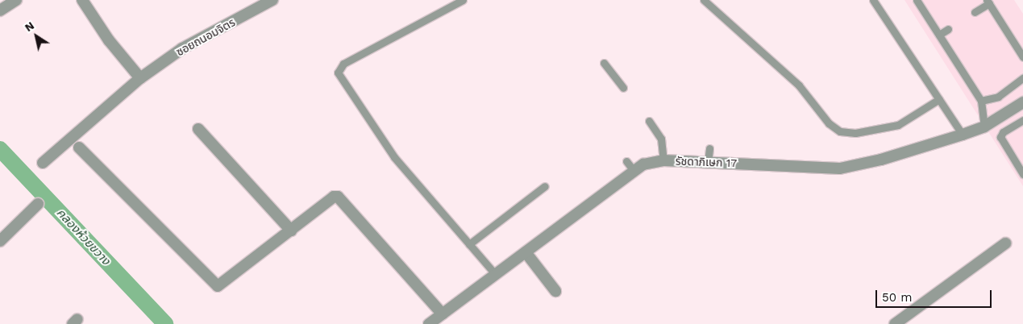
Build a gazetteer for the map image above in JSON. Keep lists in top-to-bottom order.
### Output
{
  "streets": {
    "street": ["ซอยถนอมจิตร", "รัชดาภิเษก 17"]
  },
  "water": ["คลองห้วยขวาง"],
  "scale_bar": "50 m",
  "north": "top left"
}
